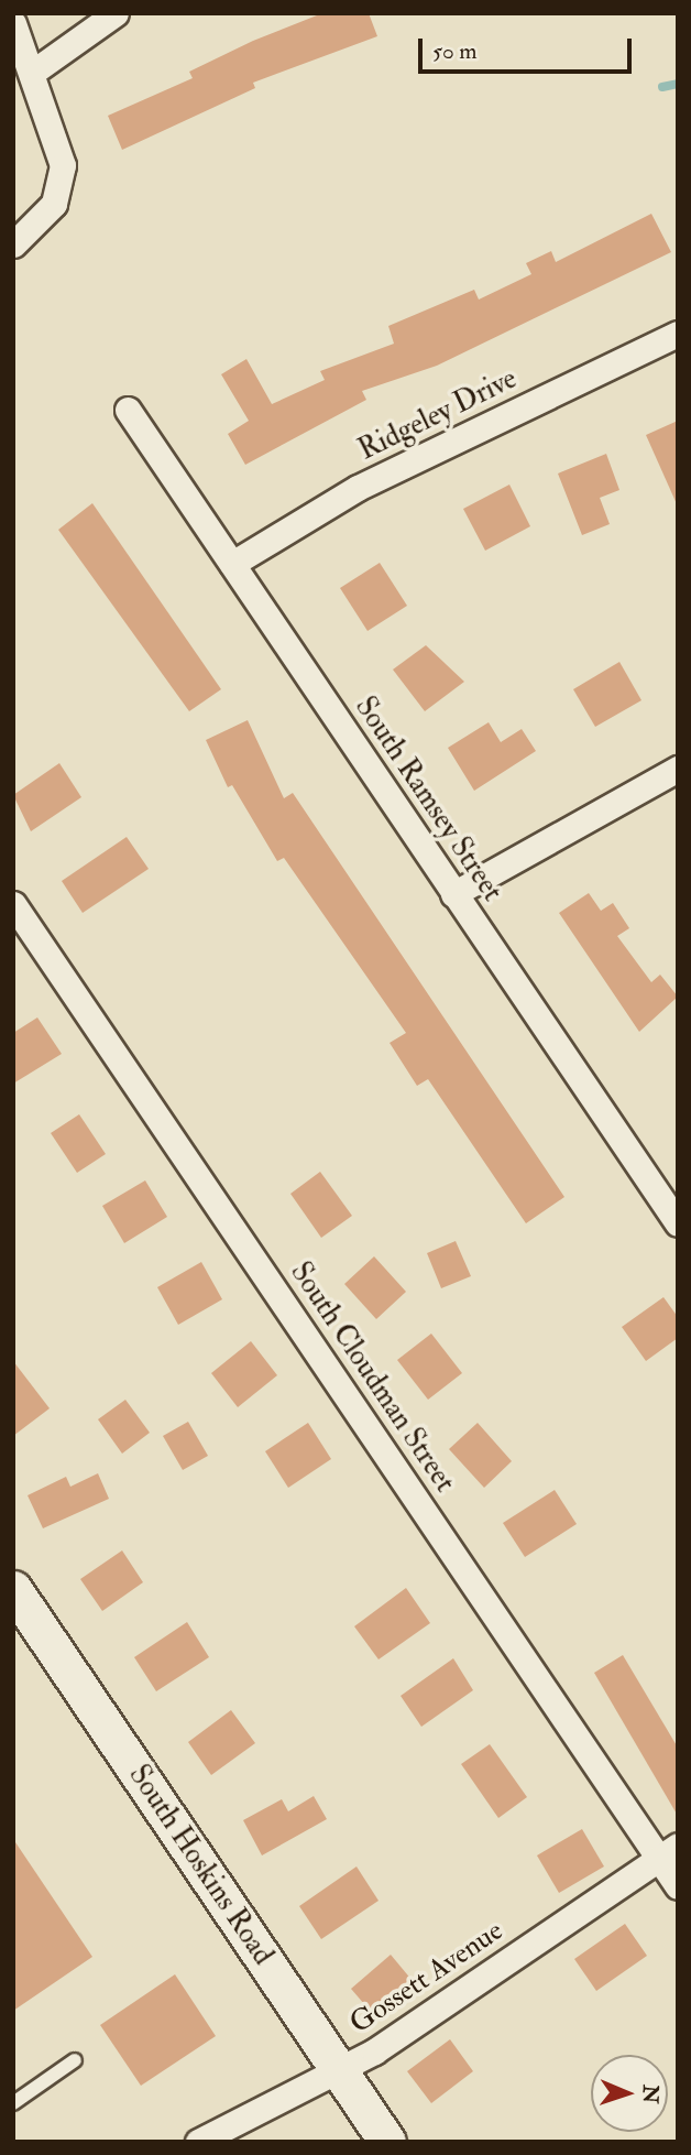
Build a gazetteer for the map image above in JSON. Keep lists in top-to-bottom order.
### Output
{
  "streets": {
    "street": [
      "Ridgeley Drive",
      "South Ramsey Street",
      "South Cloudman Street",
      "South Hoskins Road",
      "Gossett Avenue"
    ]
  },
  "crossings": [
    ["Ridgeley Drive", "South Ramsey Street"],
    ["South Cloudman Street", "Gossett Avenue"],
    ["South Hoskins Road", "Gossett Avenue"]
  ],
  "scale_bar": "50 m",
  "north": "right"
}
